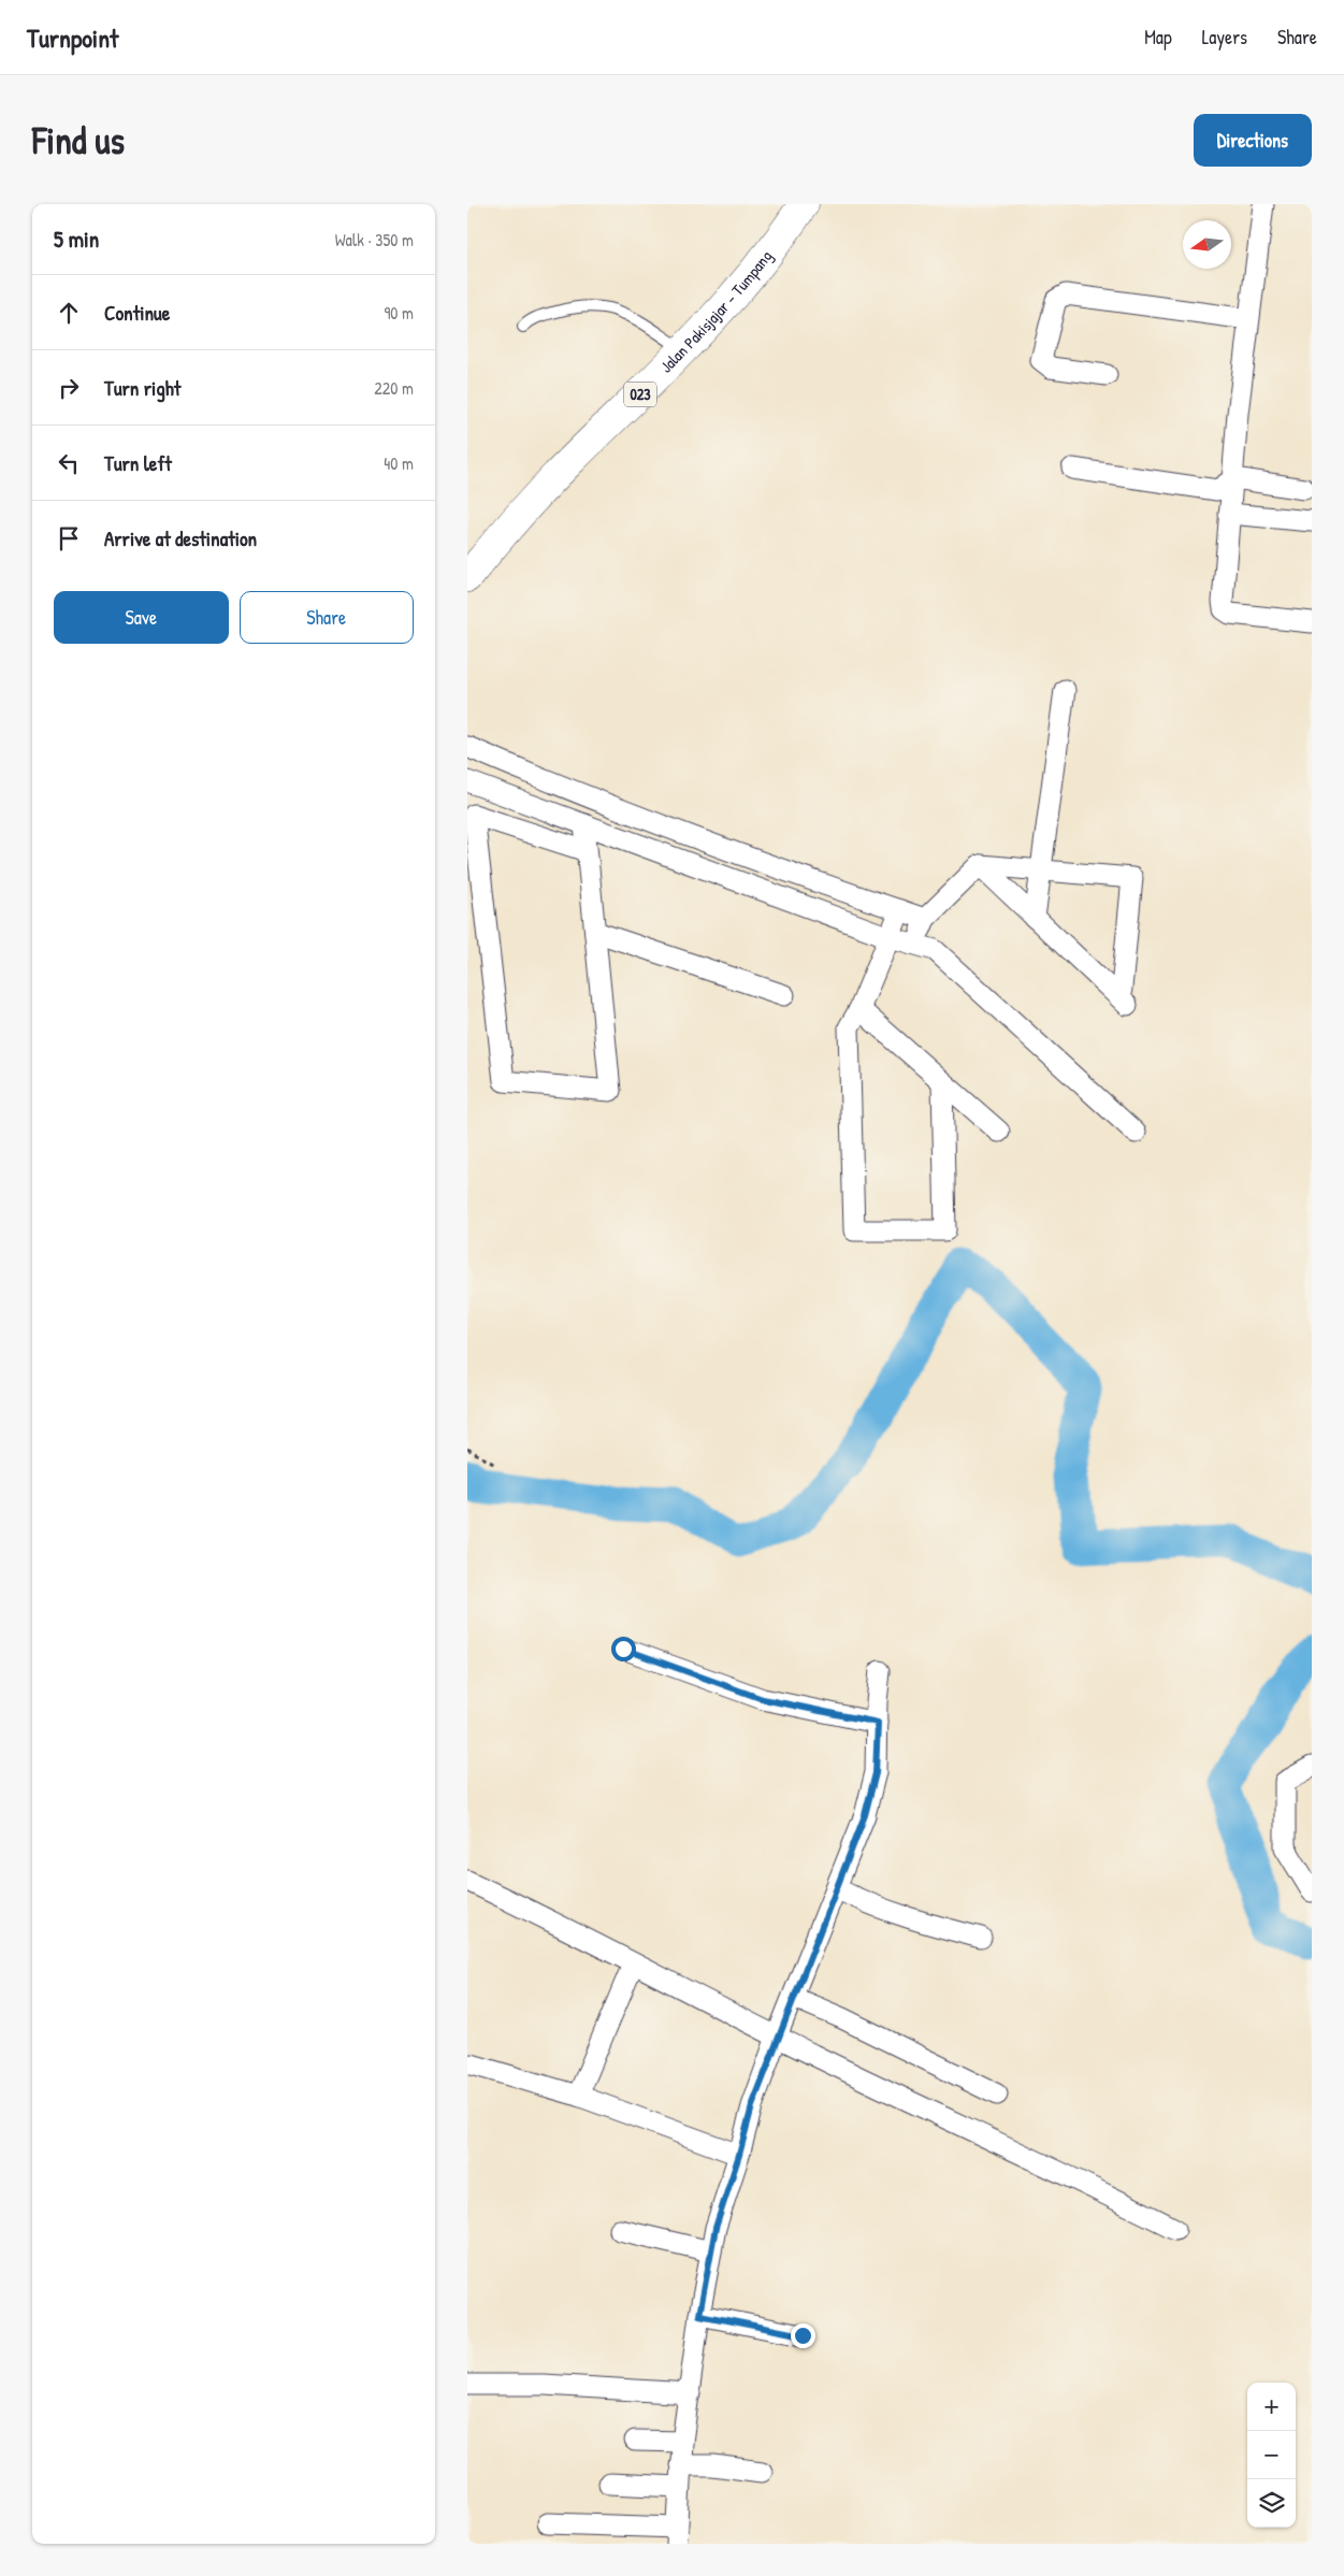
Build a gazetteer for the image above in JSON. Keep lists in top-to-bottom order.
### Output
{
  "streets": {
    "main road": ["Jalan Pakisjajar - Tumpang", "023"]
  },
  "north": "left",
  "page": {
    "header": "Turnpoint",
    "nav": ["Map", "Layers", "Share"],
    "buttons": [
      "Directions",
      ["Save", "Share"]
    ],
    "title": "Find us",
    "heading": ["5 min", "Walk · 350 m"],
    "list": [
      ["Continue", "90 m"],
      ["Turn right", "220 m"],
      ["Turn left", "40 m"],
      "Arrive at destination"
    ],
    "map_buttons": ["+", "−"]
  }
}
